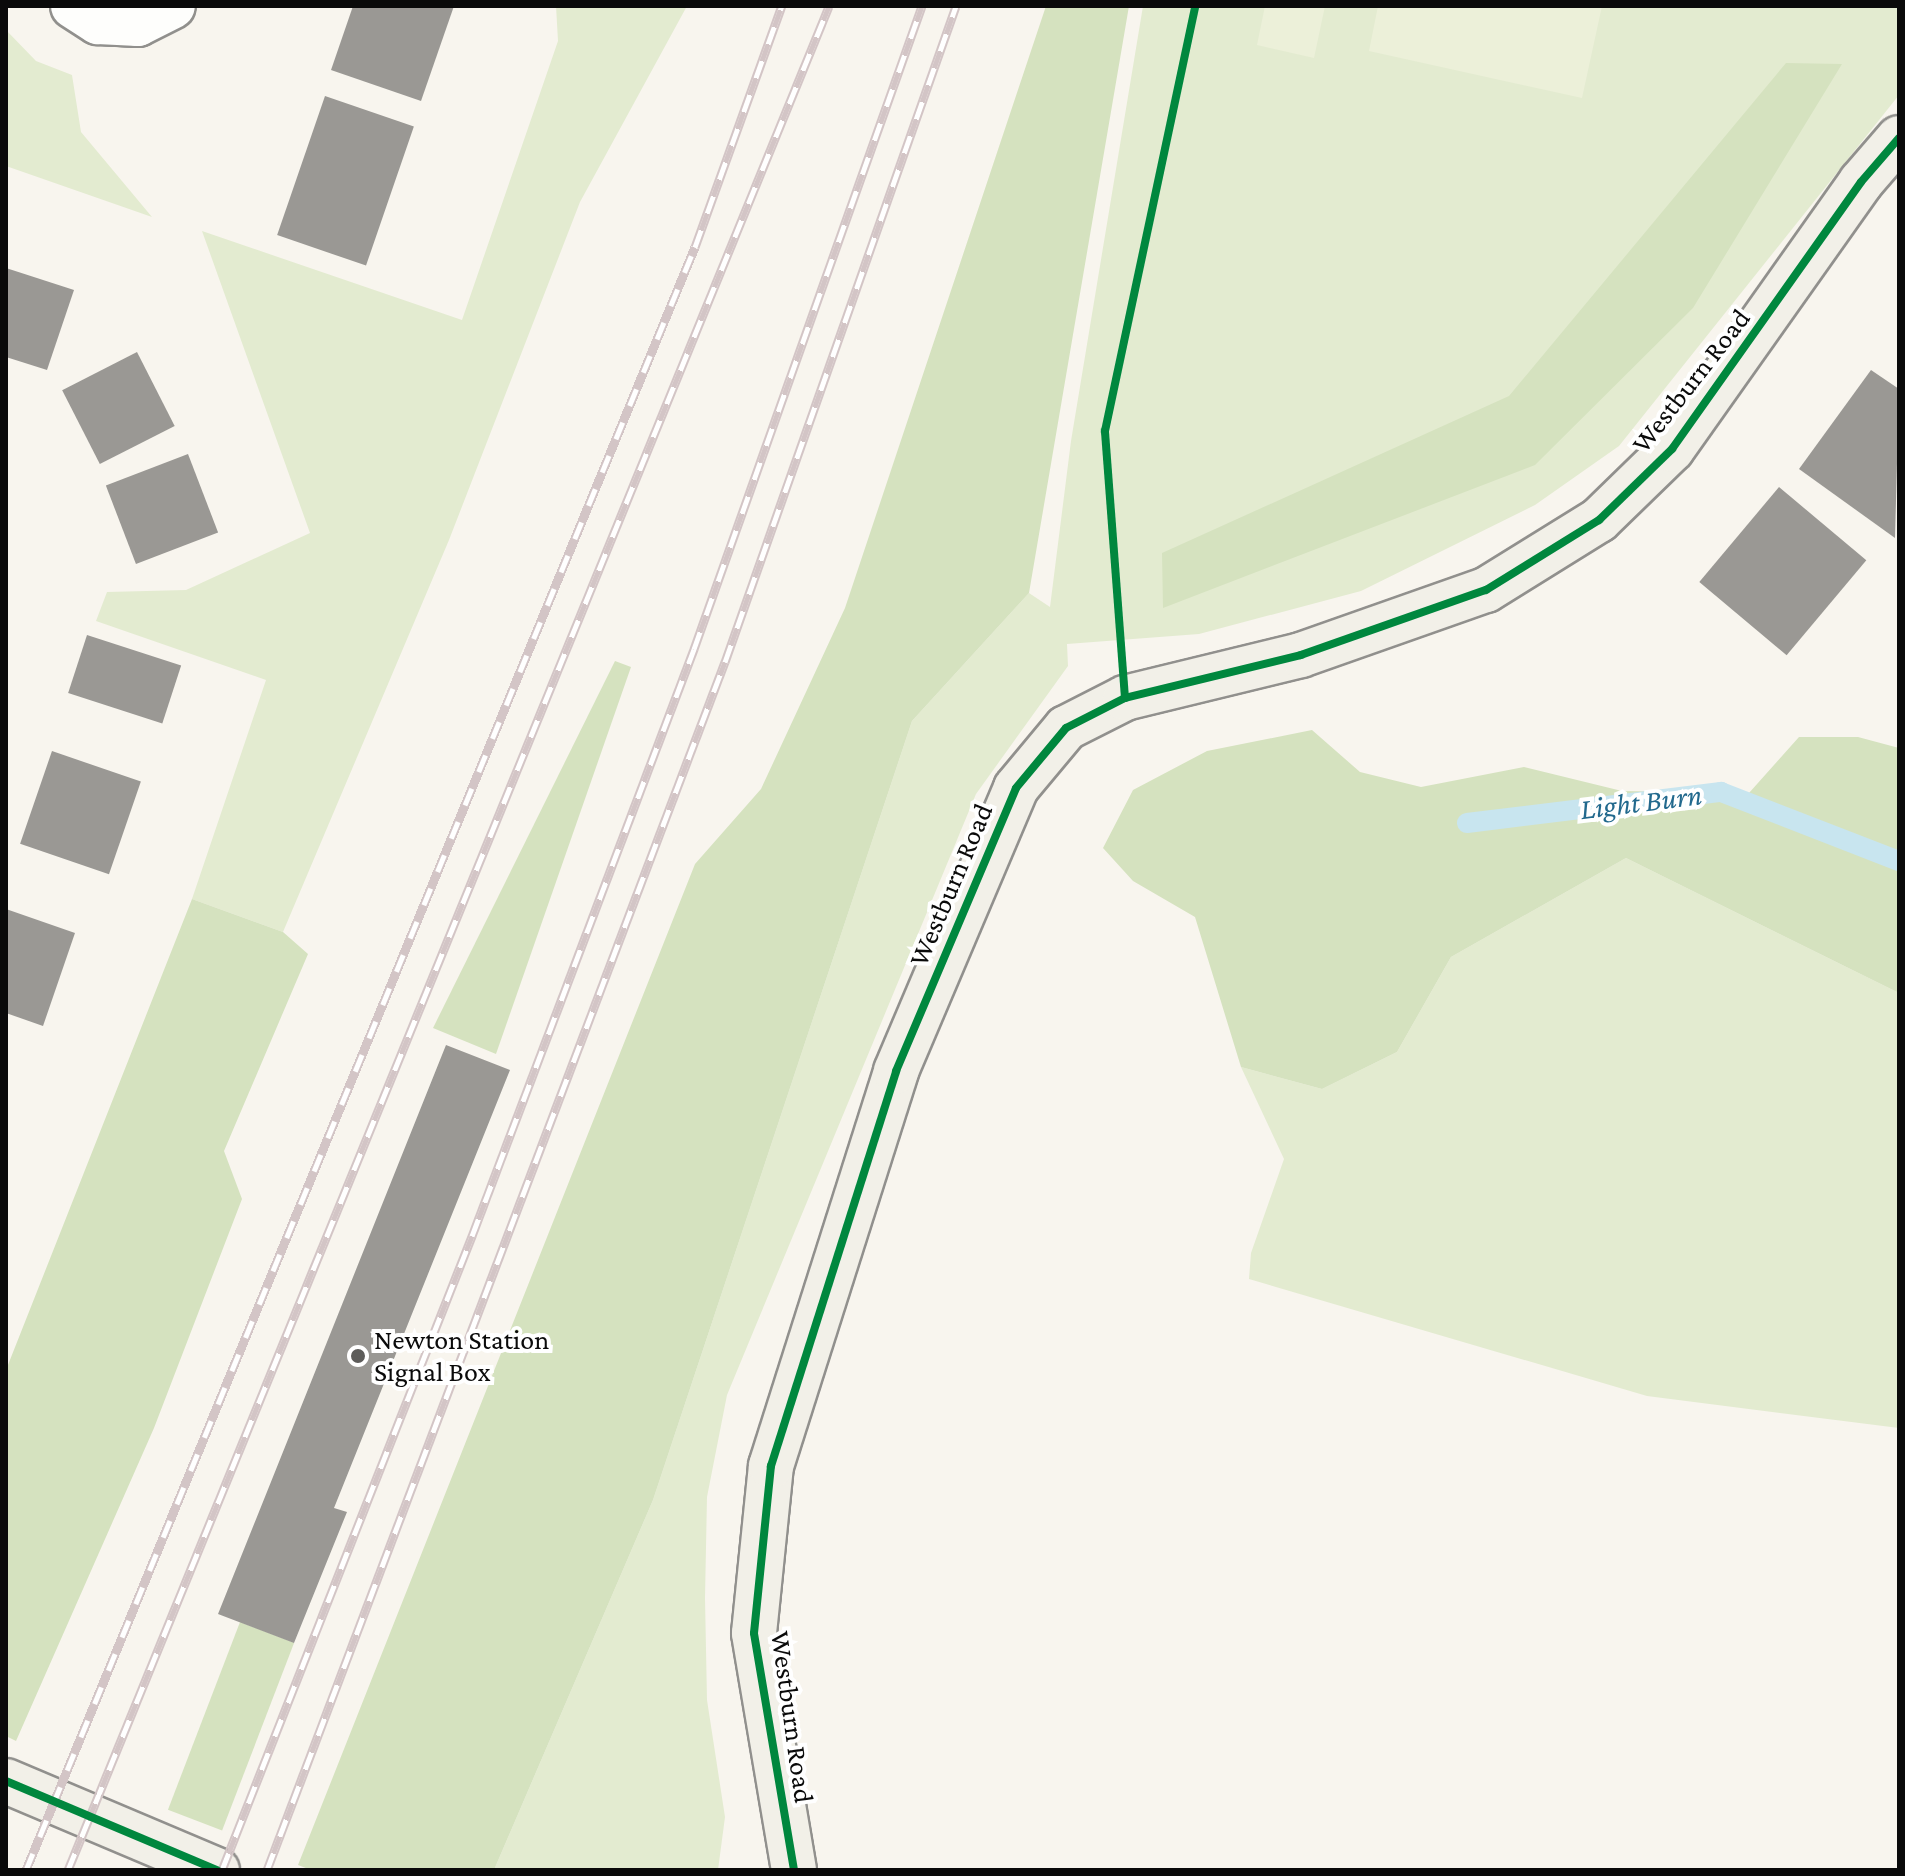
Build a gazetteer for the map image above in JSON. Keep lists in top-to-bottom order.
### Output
{
  "streets": {
    "street": ["Westburn Road"]
  },
  "water": ["Light Burn"],
  "places": ["Newton Station Signal Box"]
}
